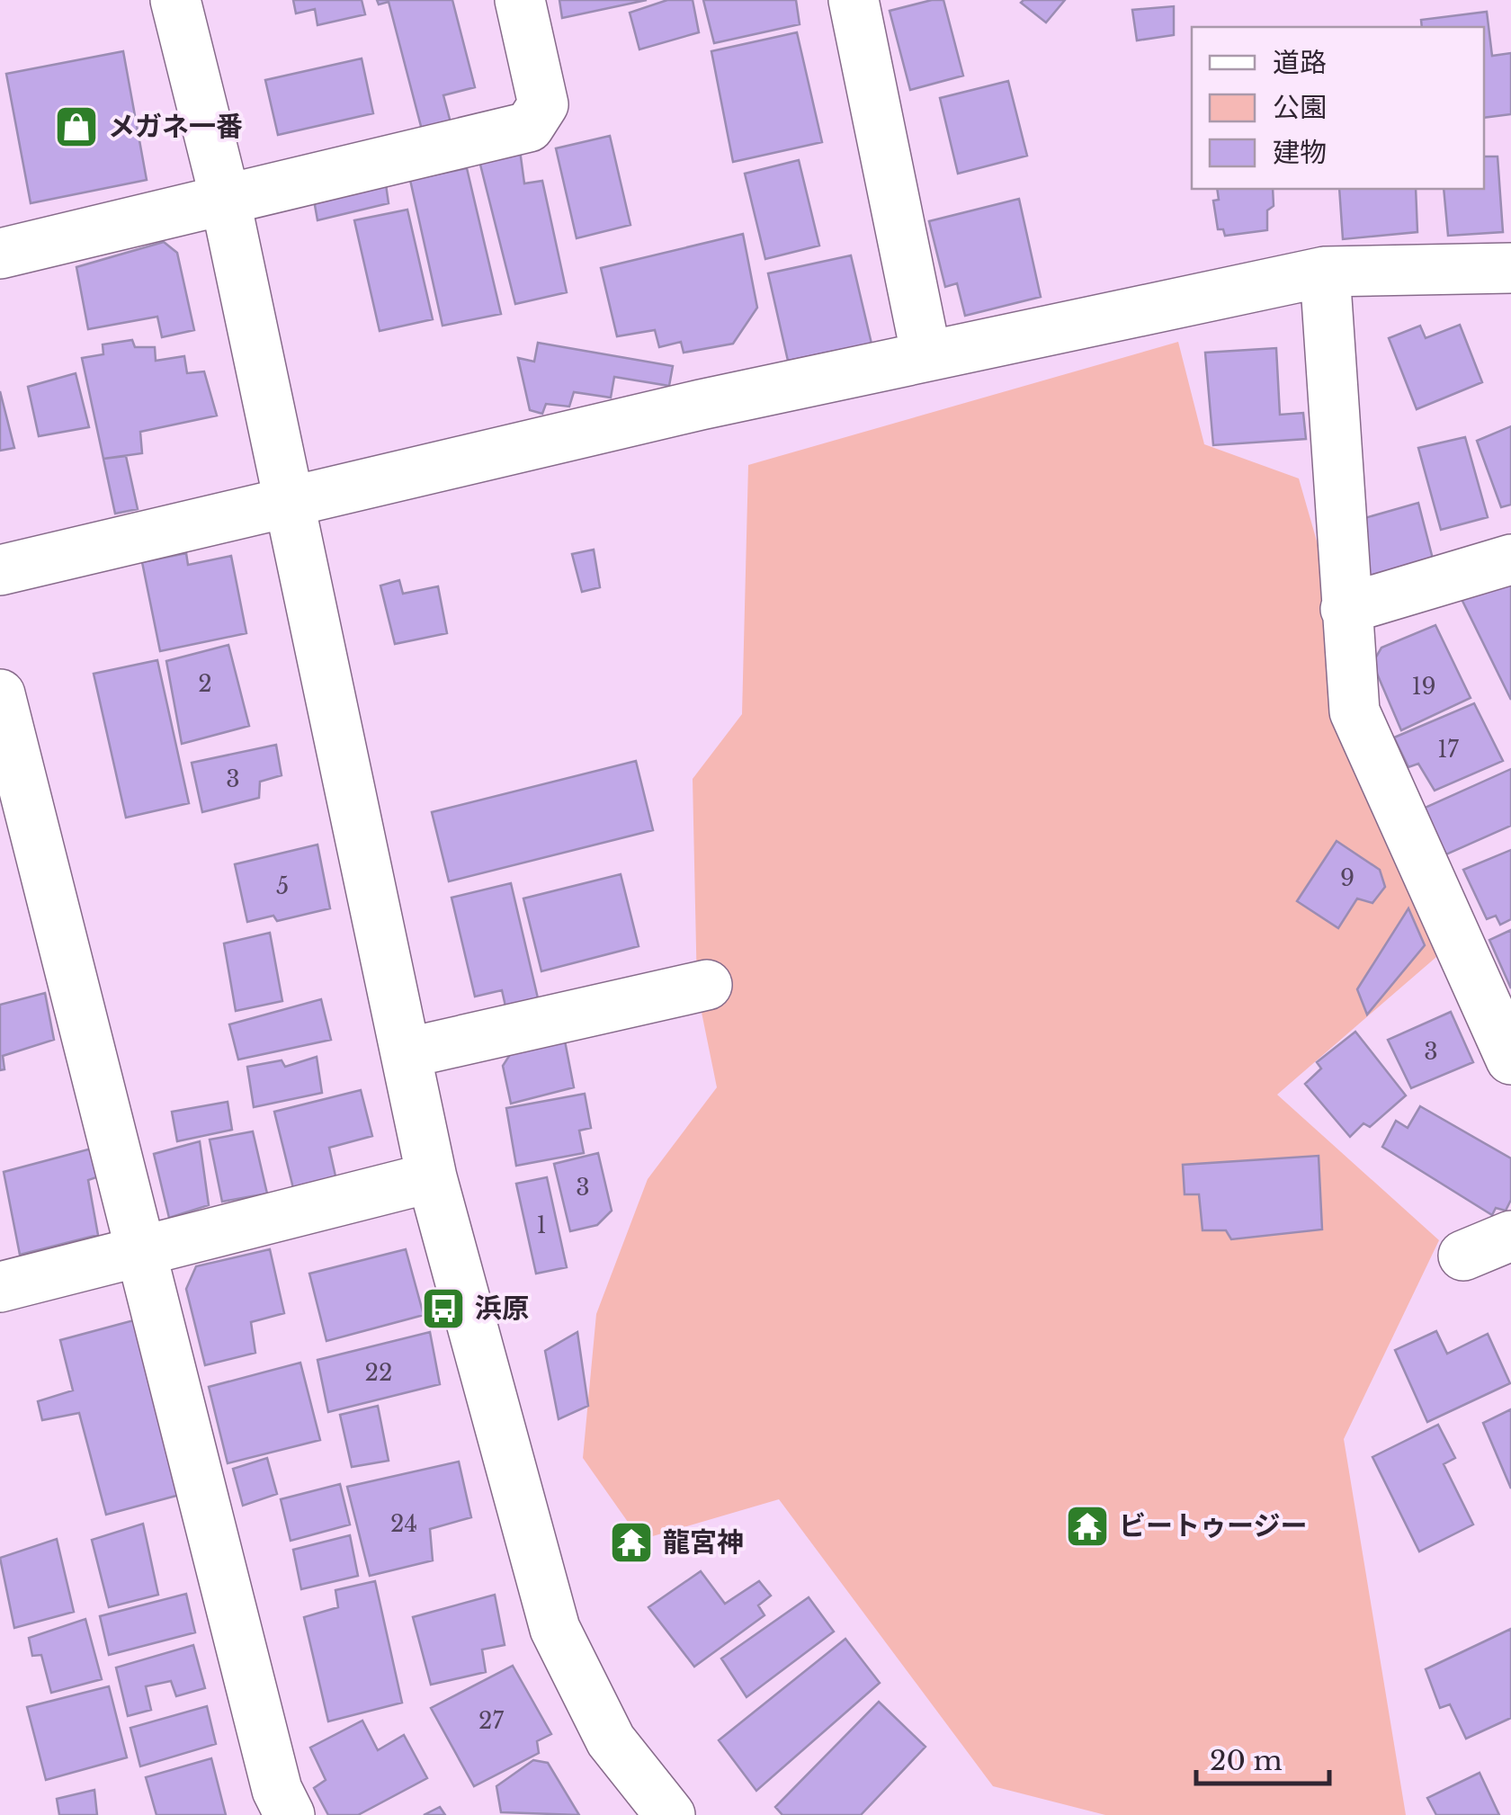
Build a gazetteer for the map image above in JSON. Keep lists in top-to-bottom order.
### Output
{
  "places": {
    "shop": ["メガネ一番"],
    "bus stop": ["浜原"],
    "temple": ["ビートゥージー", "龍宮神"]
  },
  "house_numbers": [
    "2",
    "19",
    "17",
    "3",
    "9",
    "5",
    "3",
    "3",
    "1",
    "22",
    "24",
    "27"
  ],
  "legend": ["道路", "公園", "建物"],
  "scale_bar": "20 m"
}
